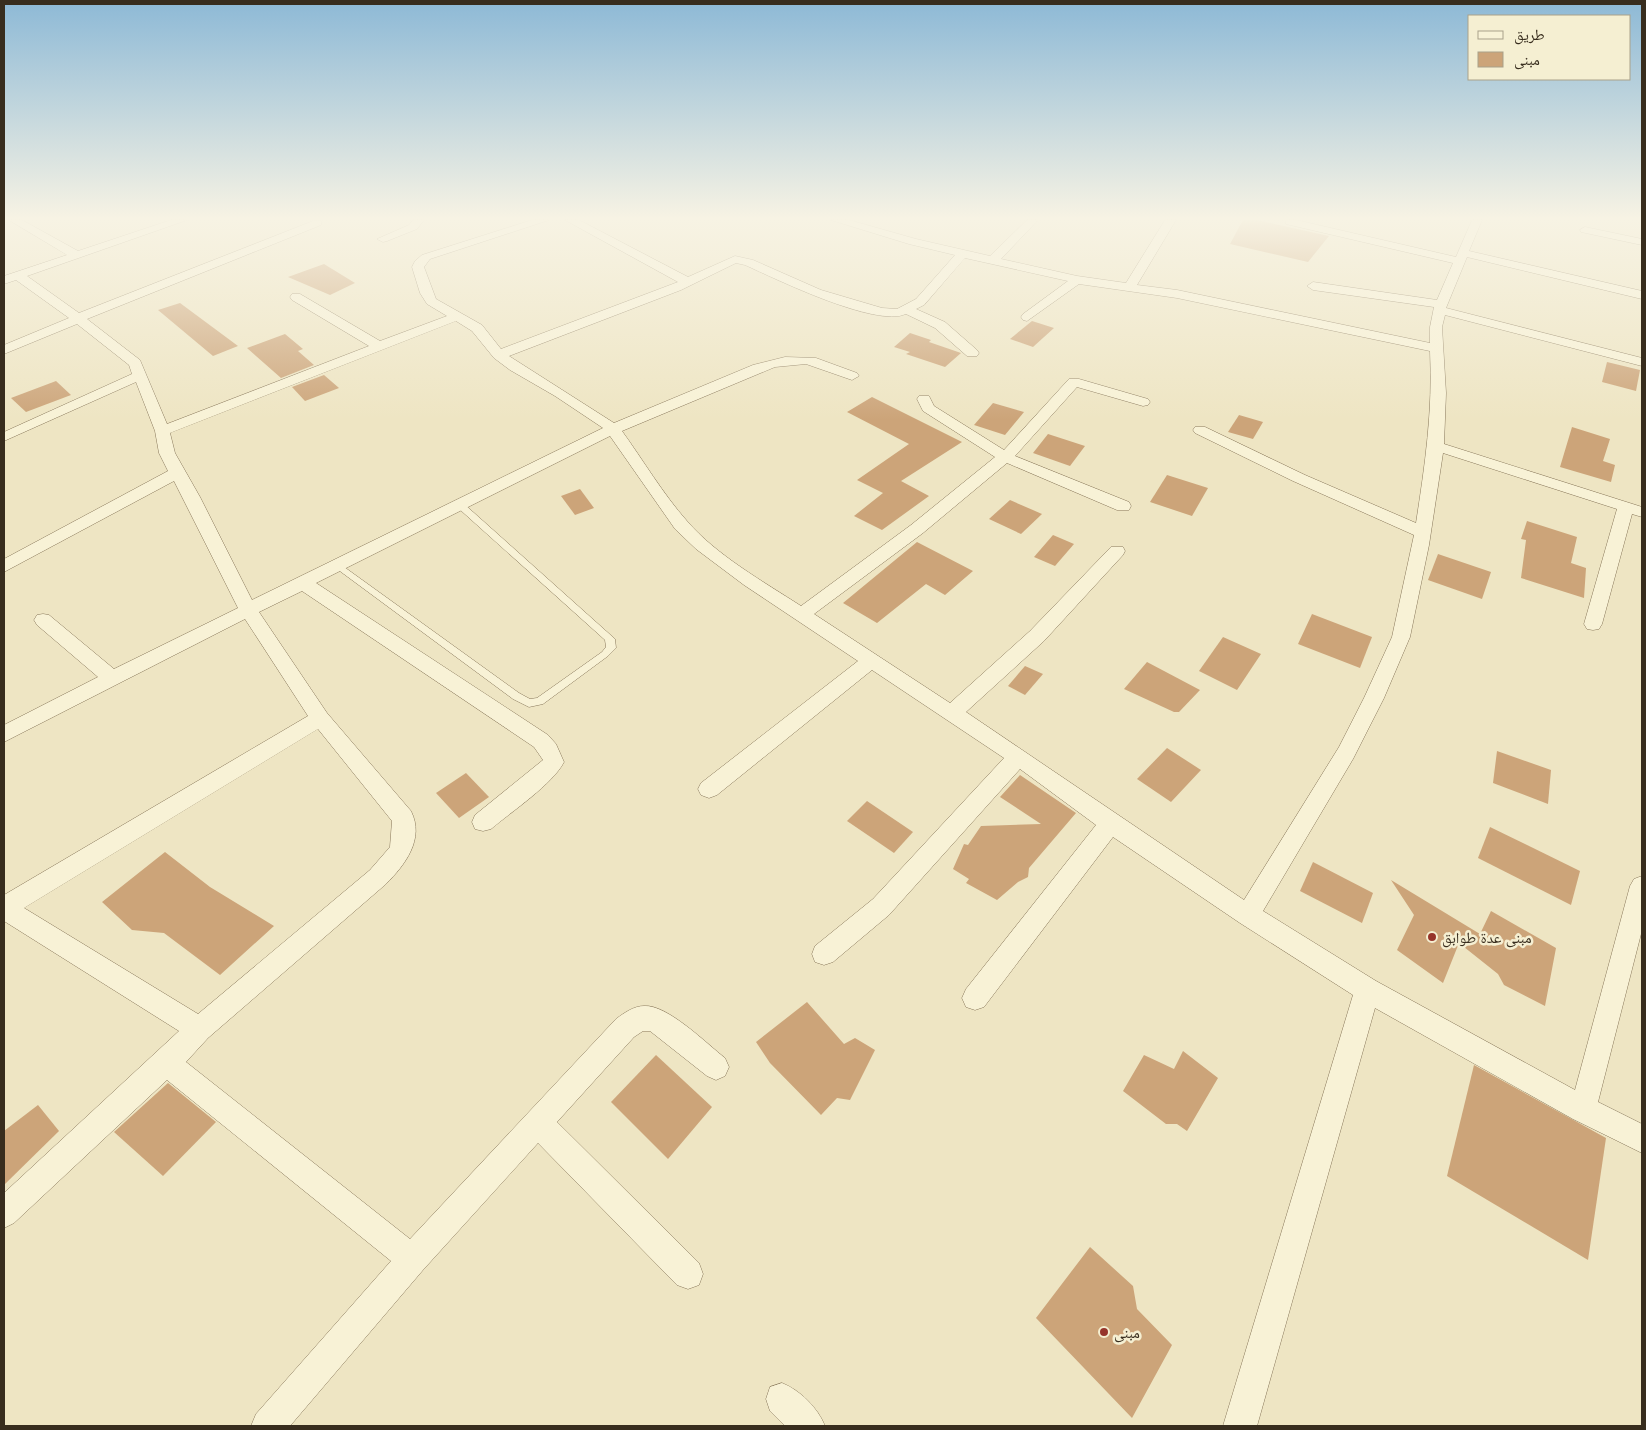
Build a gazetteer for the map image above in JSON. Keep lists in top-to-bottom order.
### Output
{
  "places": ["مبنى عدة طوابق", "مبنى"],
  "legend": ["طريق", "مبنى"]
}
